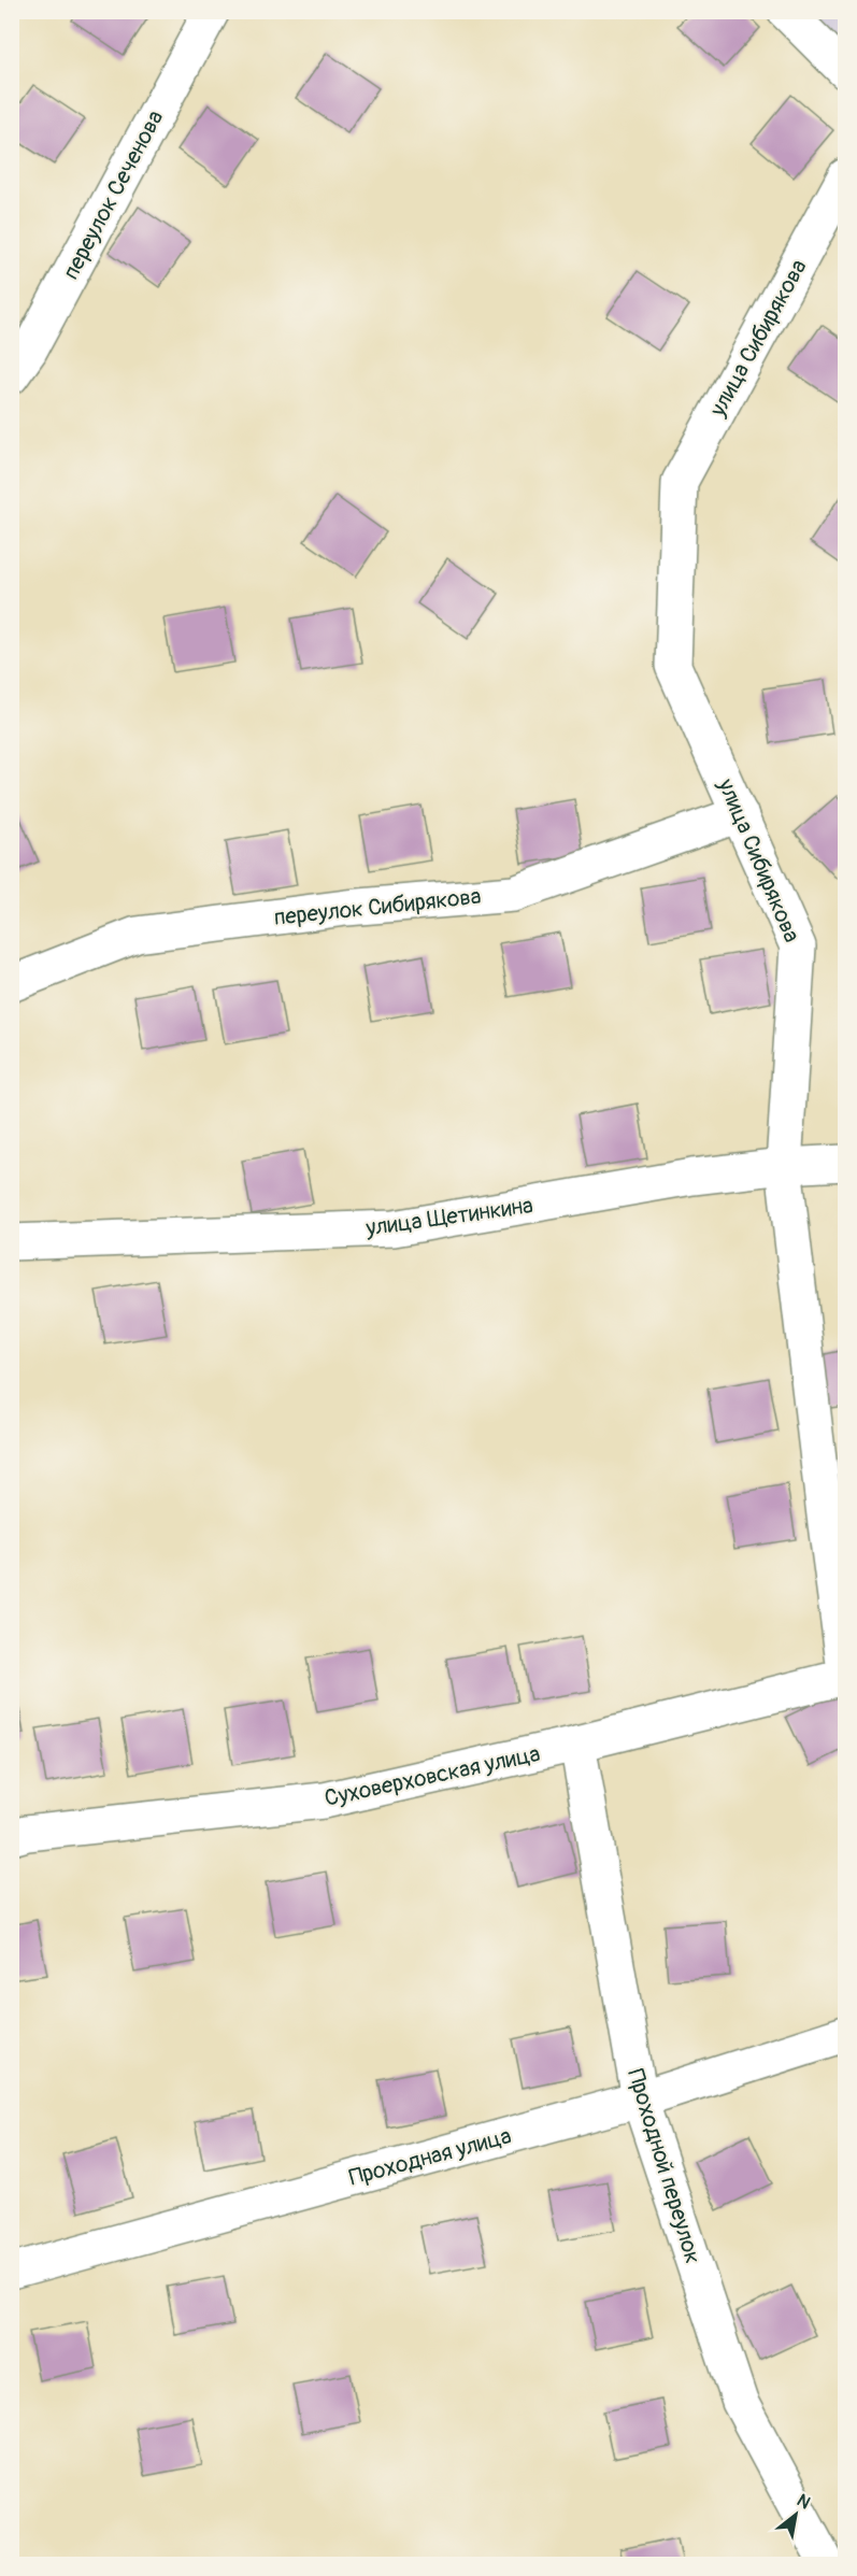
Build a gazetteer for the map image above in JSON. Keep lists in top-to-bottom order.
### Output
{
  "streets": {
    "street": [
      "переулок Сеченова",
      "улица Сибирякова",
      "переулок Сибирякова",
      "улица Щетинкина",
      "Суховерховская улица",
      "Проходная улица",
      "Проходной переулок"
    ]
  },
  "crossings": [
    ["улица Сибирякова", "переулок Сибирякова"],
    ["улица Сибирякова", "улица Щетинкина"],
    ["Суховерховская улица", "Проходной переулок"],
    ["Проходная улица", "Проходной переулок"]
  ],
  "north": "top right"
}
